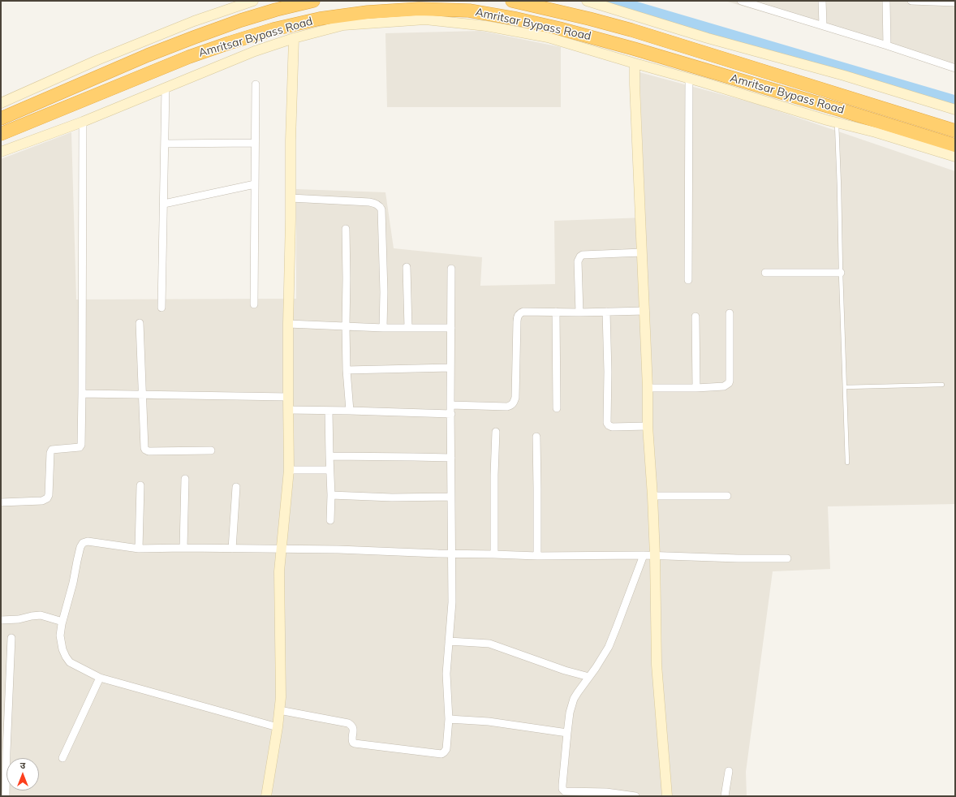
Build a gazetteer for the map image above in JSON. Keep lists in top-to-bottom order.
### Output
{
  "streets": {
    "highway": ["Amritsar Bypass Road"]
  },
  "north": "top"
}
